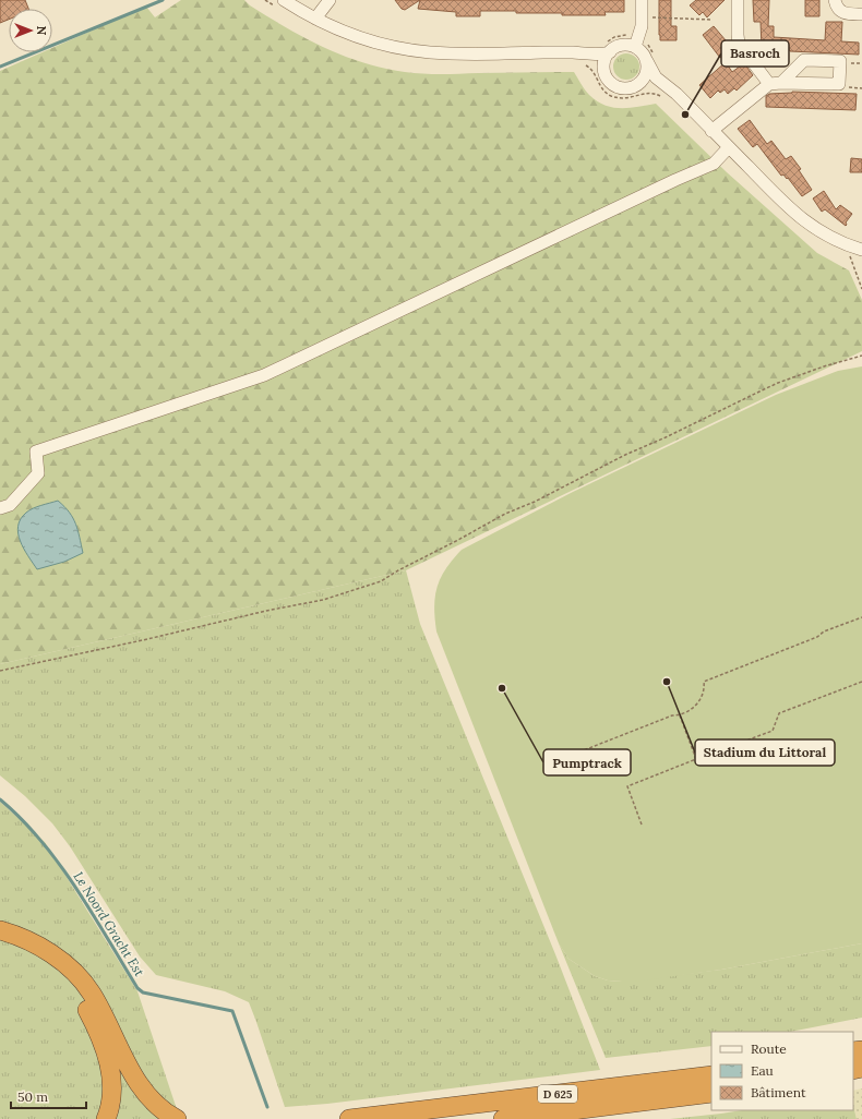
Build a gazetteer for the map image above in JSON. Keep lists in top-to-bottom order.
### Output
{
  "streets": {
    "highway": ["D 625"]
  },
  "water": ["Le Noord Gracht Est"],
  "places": ["Basroch", "Stadium du Littoral", "Pumptrack"],
  "legend": ["Route", "Eau", "Bâtiment"],
  "scale_bar": "50 m",
  "north": "right"
}
